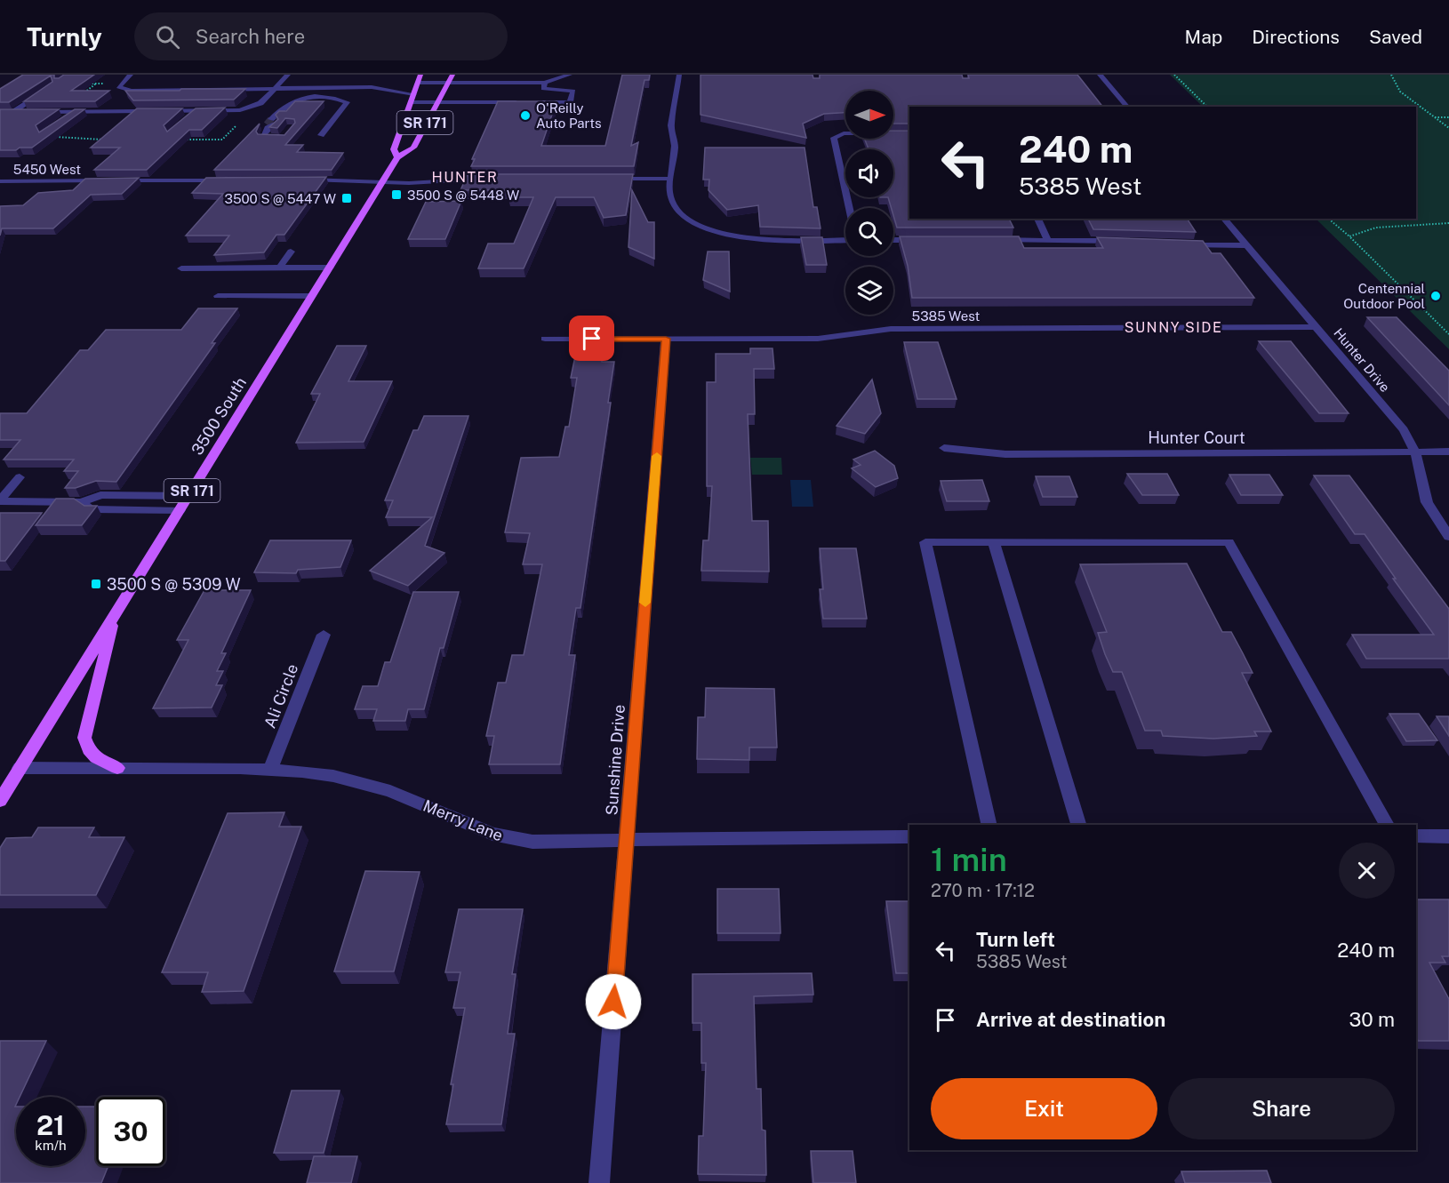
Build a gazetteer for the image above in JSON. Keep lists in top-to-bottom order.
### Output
{
  "streets": {
    "main road": ["SR 171", "3500 South"],
    "street": [
      "5450 West",
      "5385 West",
      "Hunter Drive",
      "Hunter Court",
      "Ali Circle",
      "Sunshine Drive",
      "Merry Lane"
    ]
  },
  "crossings": [
    ["5385 West", "Hunter Drive"],
    ["5385 West", "Sunshine Drive"],
    ["Hunter Drive", "Hunter Court"],
    ["3500 South", "Merry Lane"],
    ["Ali Circle", "Merry Lane"],
    ["Sunshine Drive", "Merry Lane"]
  ],
  "districts": ["HUNTER", "SUNNY SIDE"],
  "places": {
    "other": ["O'Reilly Auto Parts", "Centennial Outdoor Pool"],
    "transit": ["3500 S @ 5448 W", "3500 S @ 5447 W", "3500 S @ 5309 W"]
  },
  "north": "right",
  "page": {
    "header": "Turnly",
    "search": "Search here",
    "nav": ["Map", "Directions", "Saved"],
    "turn": ["240 m", "5385 West"],
    "heading": ["1 min", "270 m · 17:12"],
    "list": [
      {
        "name": "Turn left",
        "note": "5385 West",
        "value": "240 m"
      },
      {
        "name": "Arrive at destination",
        "value": "30 m"
      }
    ],
    "buttons": ["Exit", "Share"],
    "speed": "21 km/h",
    "limit": "30"
  }
}
